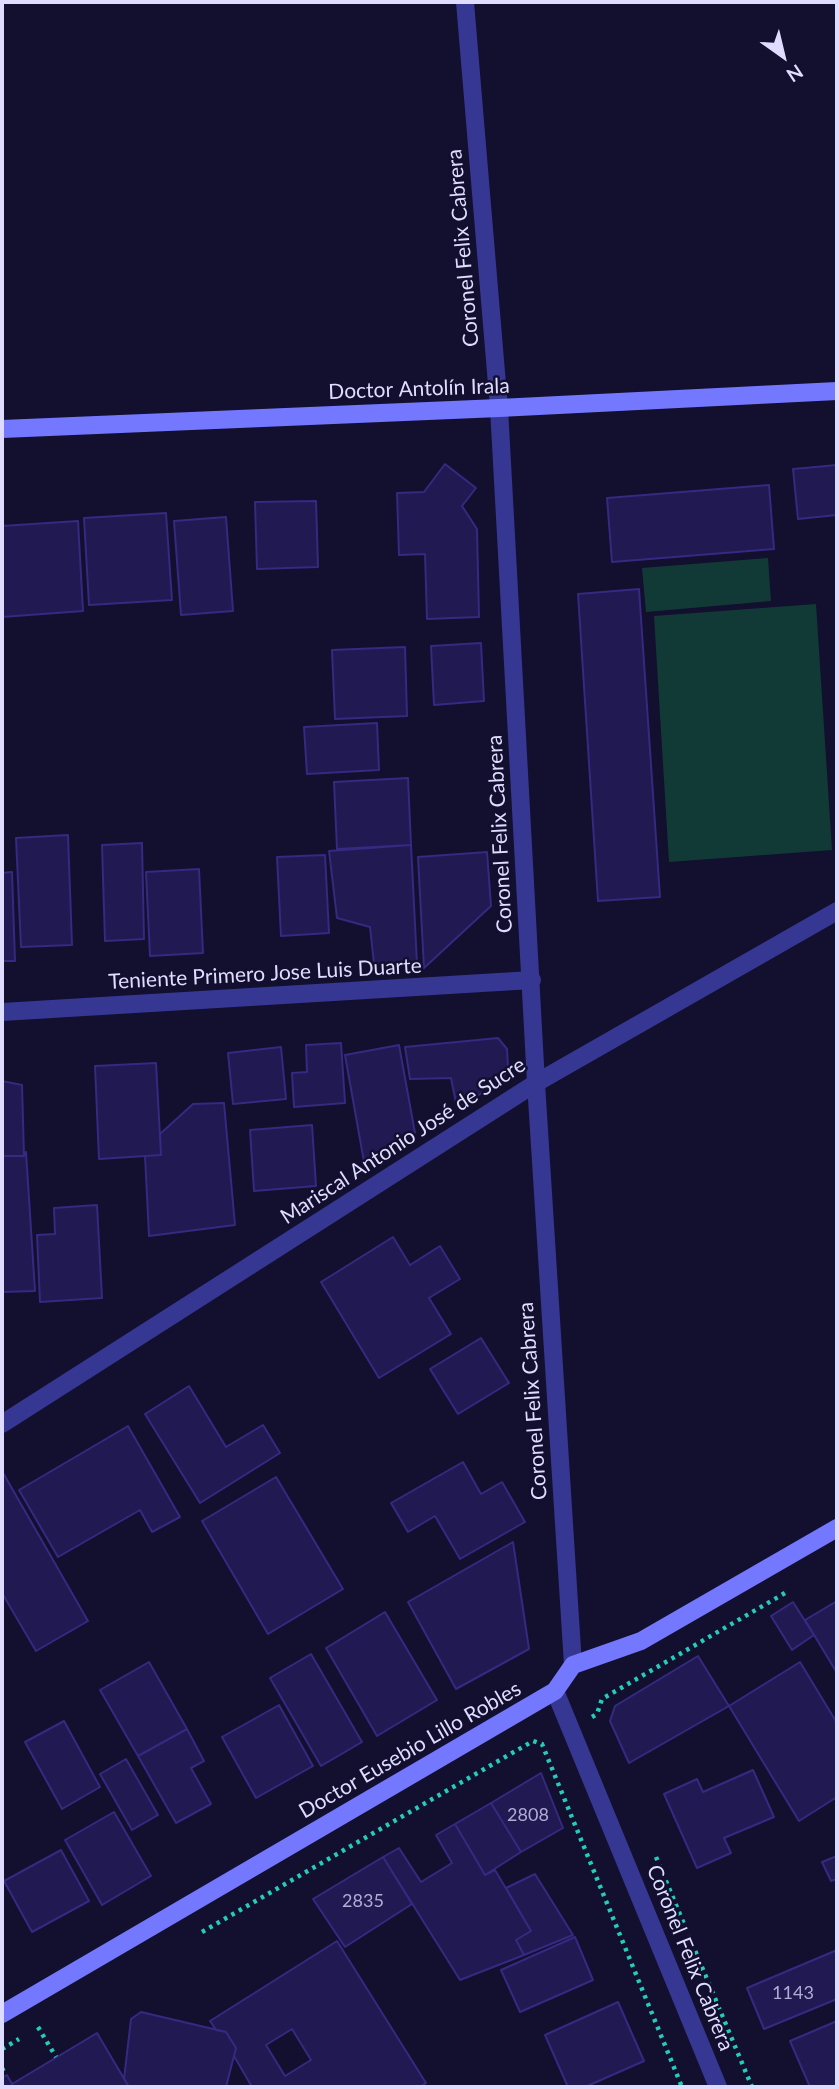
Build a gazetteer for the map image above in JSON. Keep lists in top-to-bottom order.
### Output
{
  "streets": {
    "main road": ["Doctor Antolín Irala", "Doctor Eusebio Lillo Robles"],
    "street": ["Coronel Felix Cabrera", "Teniente Primero Jose Luis Duarte", "Mariscal Antonio José de Sucre"]
  },
  "crossings": [
    ["Coronel Felix Cabrera", "Doctor Antolín Irala"],
    ["Coronel Felix Cabrera", "Teniente Primero Jose Luis Duarte"],
    ["Coronel Felix Cabrera", "Mariscal Antonio José de Sucre"],
    ["Coronel Felix Cabrera", "Doctor Eusebio Lillo Robles"]
  ],
  "house_numbers": ["2808", "2835", "1143"],
  "north": "bottom right"
}
